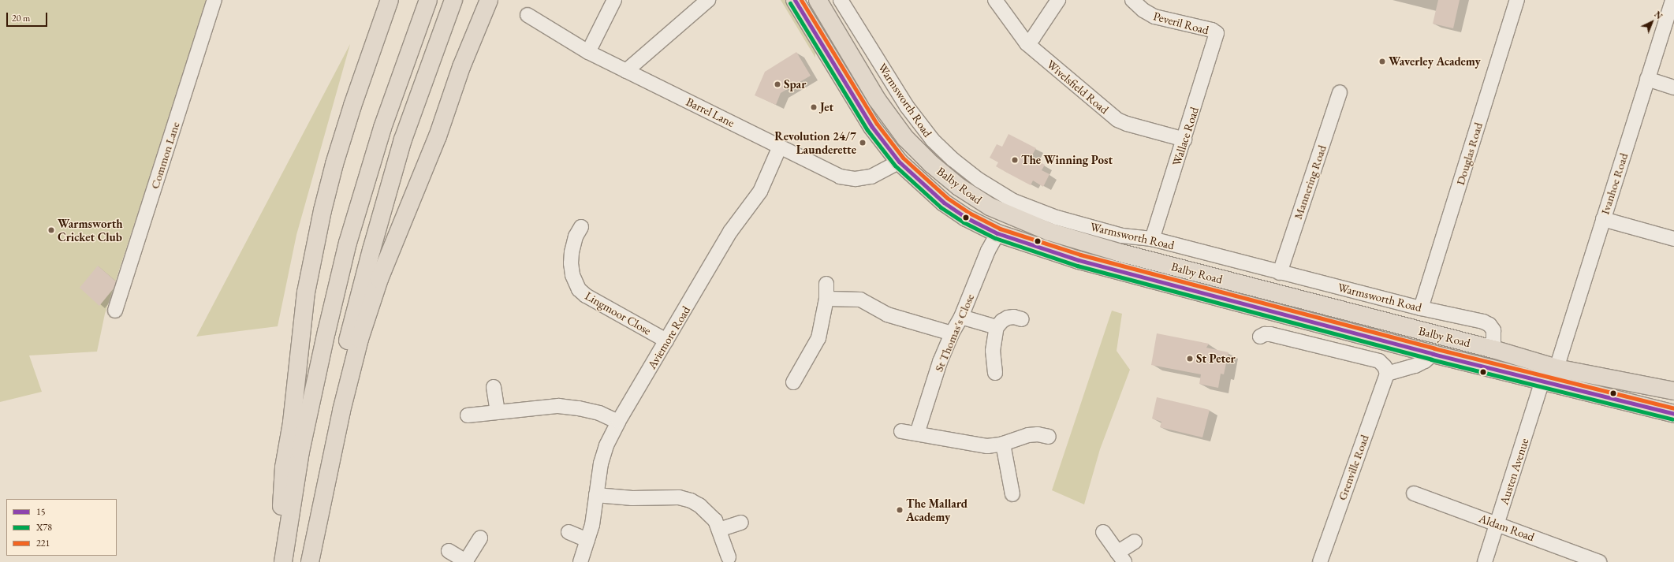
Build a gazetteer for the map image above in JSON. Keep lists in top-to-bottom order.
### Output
{
  "streets": {
    "main road": ["Balby Road"],
    "street": [
      "Peveril Road",
      "Wivelsfield Road",
      "Warmsworth Road",
      "Barrel Lane",
      "Wallace Road",
      "Douglas Road",
      "Common Lane",
      "Mannering Road",
      "Ivanhoe Road",
      "Lingmoor Close",
      "St Thomas's Close",
      "Aviemore Road",
      "Grenville Road",
      "Austen Avenue",
      "Aldam Road"
    ]
  },
  "crossings": [
    ["Peveril Road", "Wallace Road"],
    ["Wivelsfield Road", "Wallace Road"],
    ["Warmsworth Road", "Wallace Road"],
    ["Warmsworth Road", "Douglas Road"],
    ["Warmsworth Road", "Mannering Road"],
    ["Warmsworth Road", "Balby Road"],
    ["Barrel Lane", "Balby Road"],
    ["Barrel Lane", "Aviemore Road"],
    ["Ivanhoe Road", "Balby Road"],
    ["Balby Road", "St Thomas's Close"],
    ["Balby Road", "Austen Avenue"],
    ["Lingmoor Close", "Aviemore Road"],
    ["Austen Avenue", "Aldam Road"]
  ],
  "places": [
    "Waverley Academy",
    "Spar",
    "Jet",
    "Revolution 24/7 Launderette",
    "The Winning Post",
    "Warmsworth Cricket Club",
    "St Peter",
    "The Mallard Academy"
  ],
  "lines": ["transit line 15", "transit line 221", "transit line X78"],
  "legend": ["15", "X78", "221"],
  "scale_bar": "20 m",
  "north": "top right"
}
